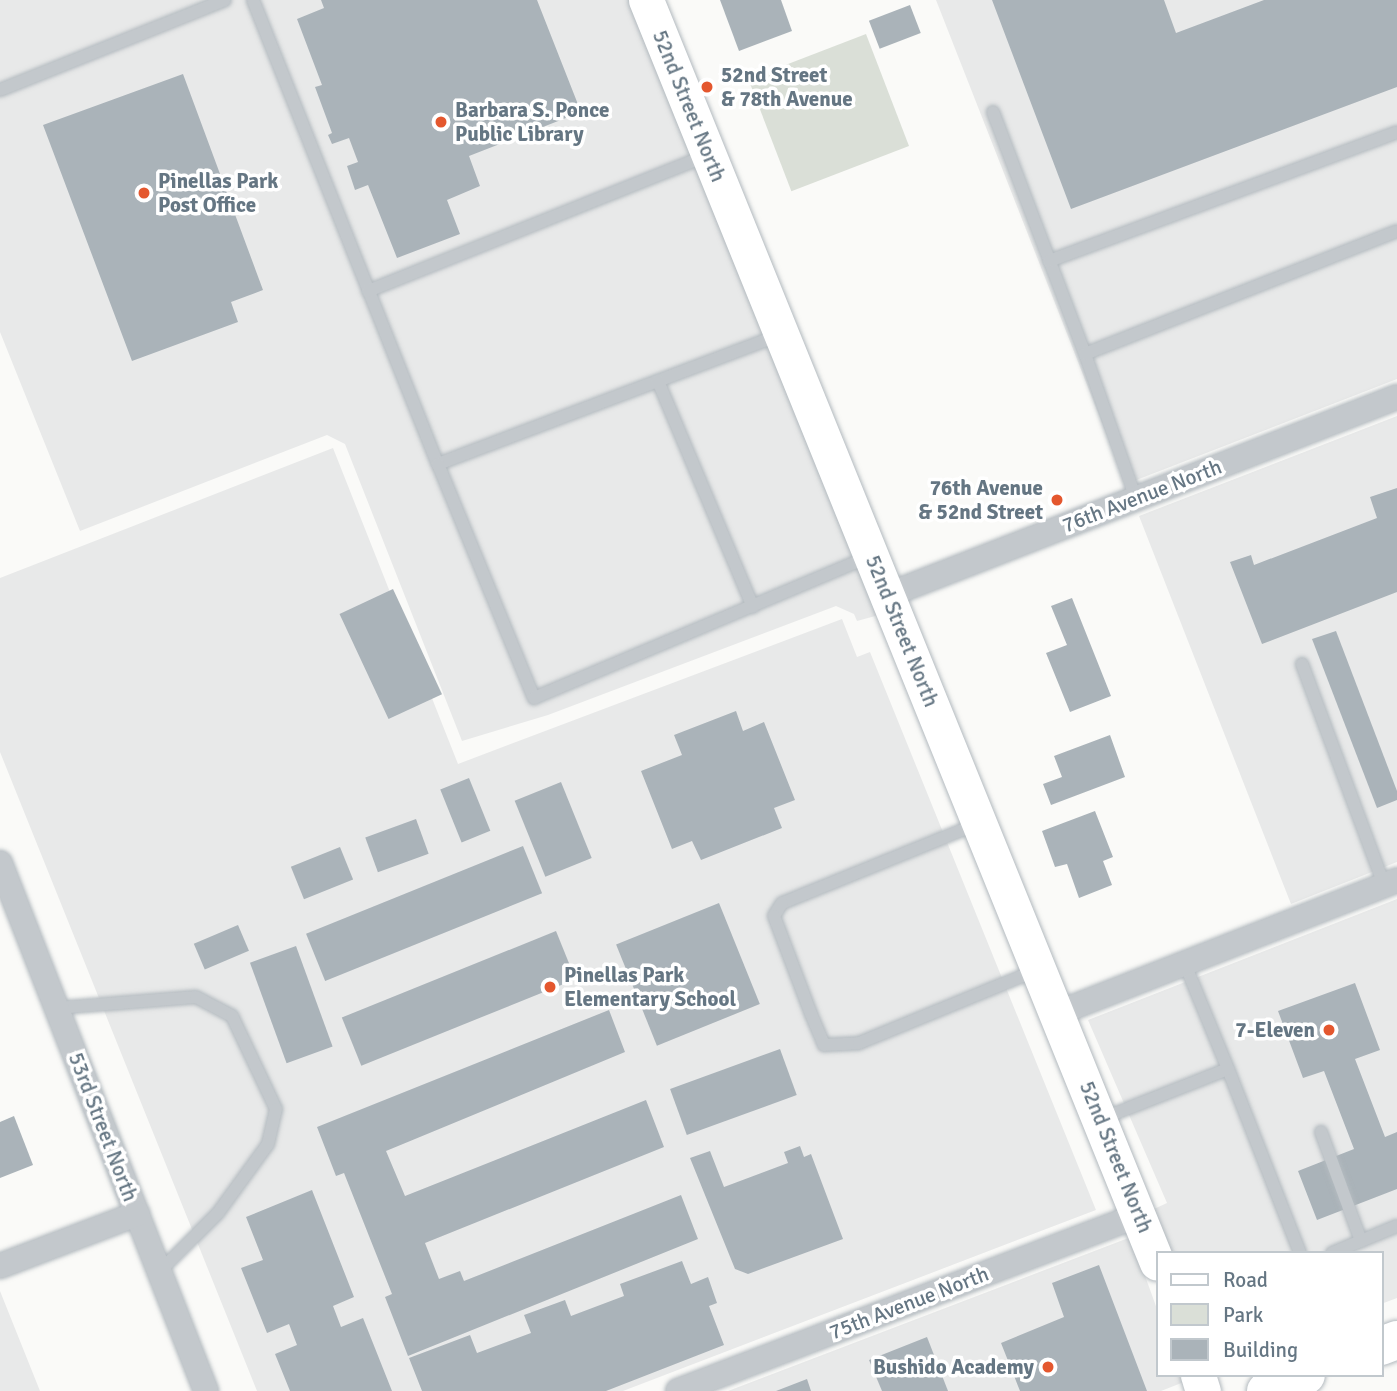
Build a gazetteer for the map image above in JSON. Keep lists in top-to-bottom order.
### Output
{
  "streets": {
    "street": [
      "52nd Street North",
      "76th Avenue North",
      "53rd Street North",
      "75th Avenue North"
    ]
  },
  "crossings": [
    ["52nd Street North", "76th Avenue North"],
    ["52nd Street North", "75th Avenue North"]
  ],
  "places": [
    "52nd Street & 78th Avenue",
    "Barbara S. Ponce Public Library",
    "Pinellas Park Post Office",
    "76th Avenue & 52nd Street",
    "Pinellas Park Elementary School",
    "7-Eleven",
    "Bushido Academy"
  ],
  "legend": ["Road", "Park", "Building"]
}
